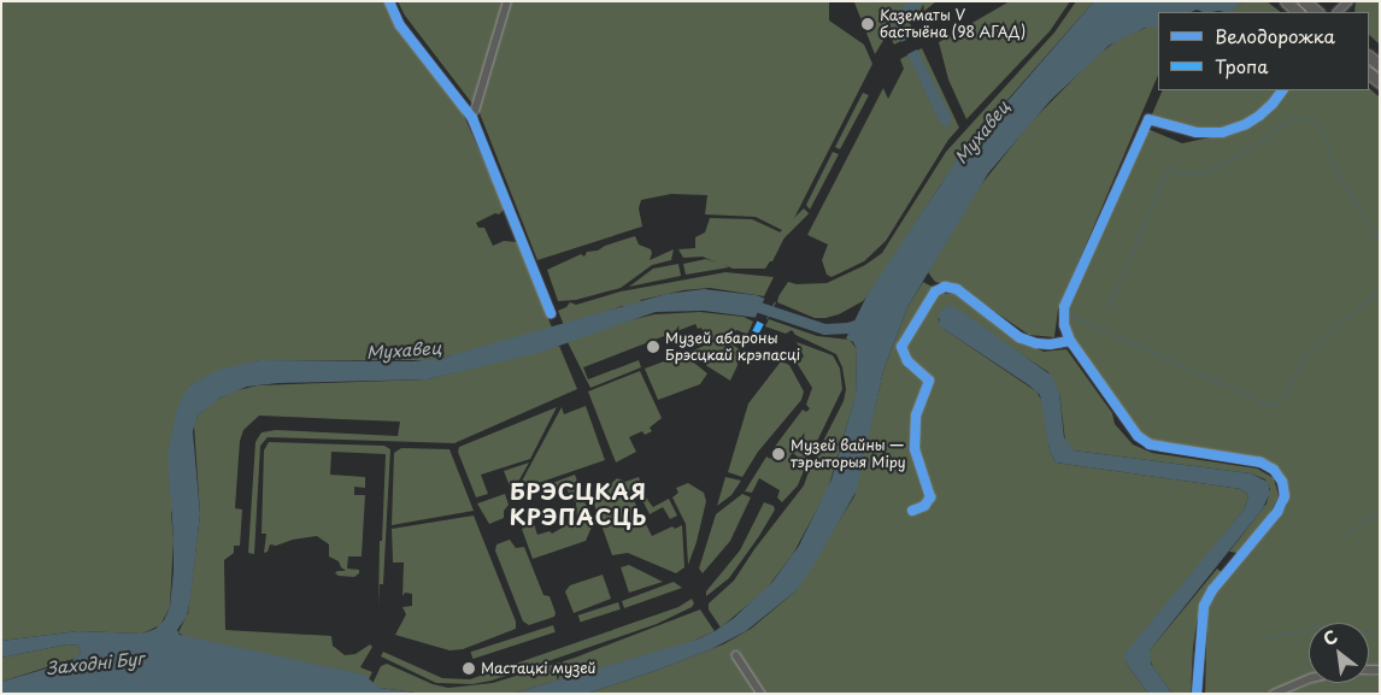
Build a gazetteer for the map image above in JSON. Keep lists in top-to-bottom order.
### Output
{
  "districts": ["БРЭСЦКАЯ КРЭПАСЦЬ"],
  "water": ["Мухавец", "Заходні Буг"],
  "places": [
    "Казематы V бастыёна (98 АГАД)",
    "Музей абароны Брэсцкай крэпасці",
    "Музей вайны — тэрыторыя Міру",
    "Мастацкі музей"
  ],
  "legend": ["Велодорожка", "Тропа"],
  "north": "top left"
}
